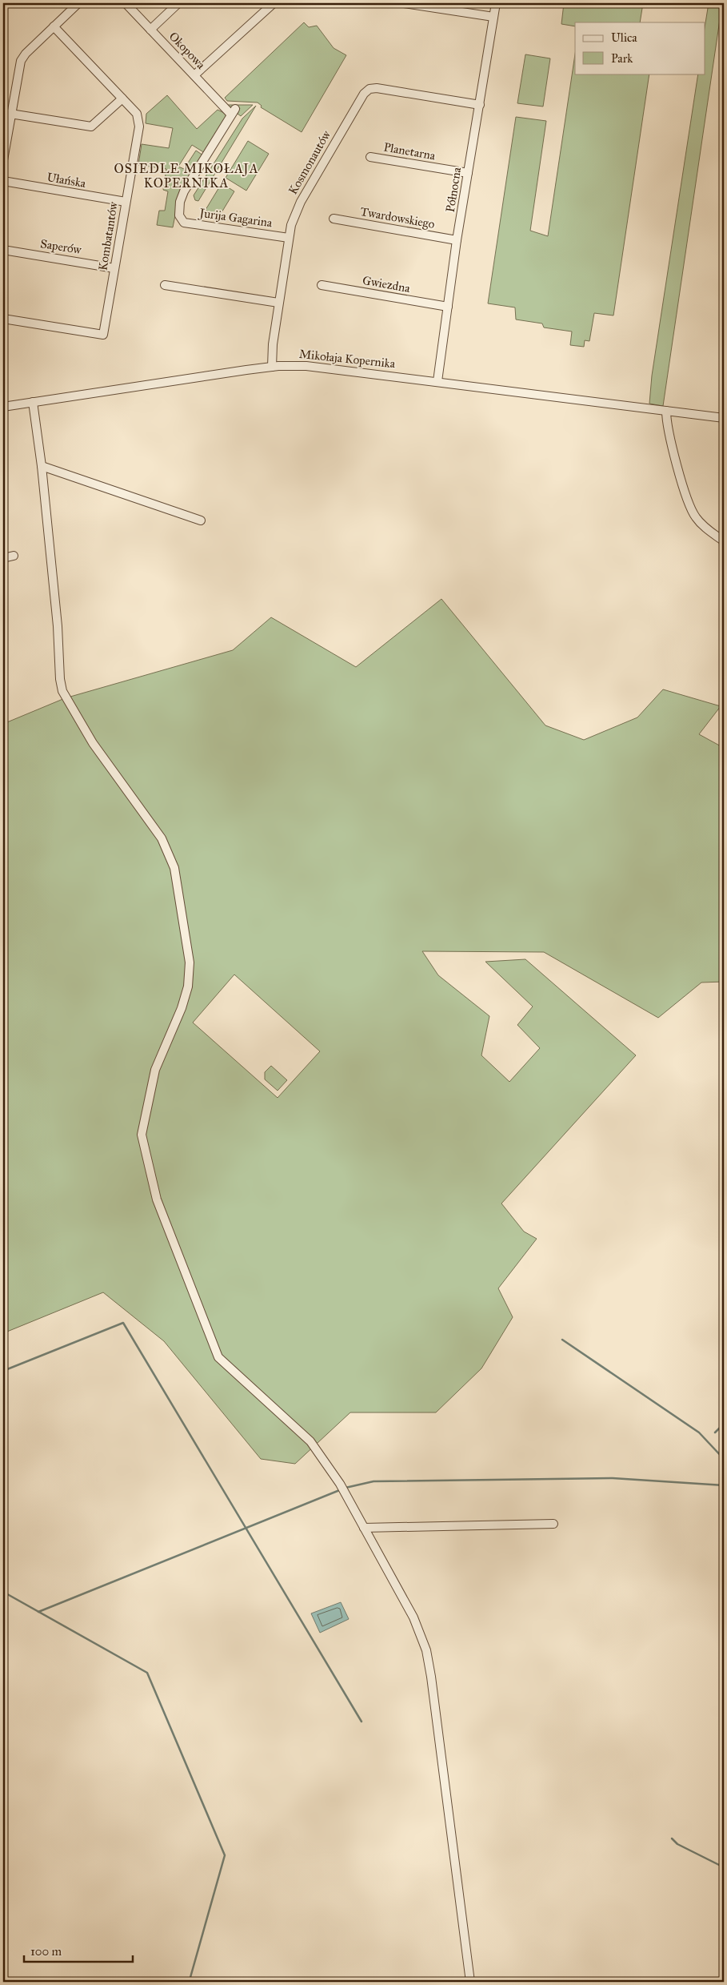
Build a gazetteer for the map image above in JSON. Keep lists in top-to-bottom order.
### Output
{
  "streets": {
    "street": [
      "Okopowa",
      "Planetarna",
      "Kosmonautów",
      "Ułańska",
      "Północna",
      "Jurija Gagarina",
      "Twardowskiego",
      "Kombatantów",
      "Saperów",
      "Gwiezdna",
      "Mikołaja Kopernika"
    ]
  },
  "crossings": [
    ["Okopowa", "Jurija Gagarina"],
    ["Planetarna", "Północna"],
    ["Kosmonautów", "Północna"],
    ["Kosmonautów", "Jurija Gagarina"],
    ["Kosmonautów", "Mikołaja Kopernika"],
    ["Ułańska", "Kombatantów"],
    ["Północna", "Twardowskiego"],
    ["Północna", "Gwiezdna"],
    ["Północna", "Mikołaja Kopernika"],
    ["Kombatantów", "Saperów"]
  ],
  "districts": ["OSIEDLE MIKOŁAJA KOPERNIKA"],
  "legend": ["Ulica", "Park"],
  "scale_bar": "100 m"
}
